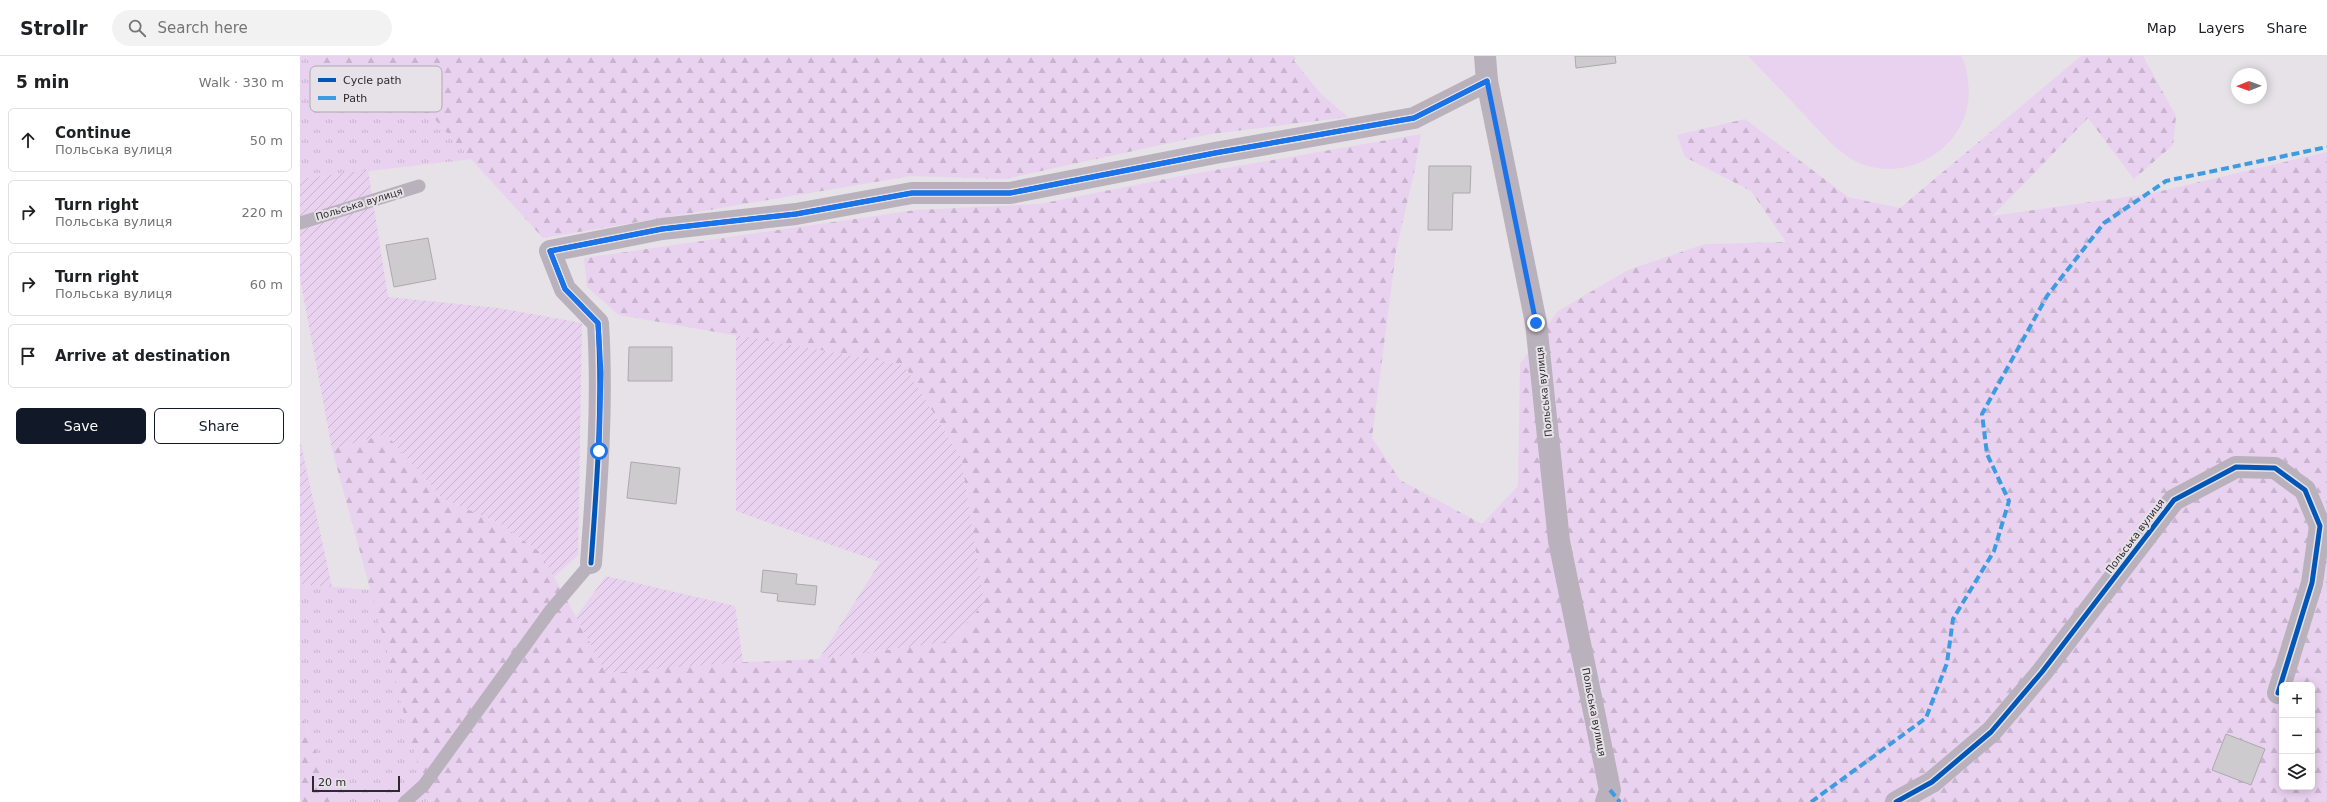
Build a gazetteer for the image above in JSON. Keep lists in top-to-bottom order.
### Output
{
  "streets": {
    "street": ["Польська вулиця"]
  },
  "legend": ["Cycle path", "Path"],
  "scale_bar": "20 m",
  "north": "left",
  "page": {
    "header": "Strollr",
    "search": "Search here",
    "nav": ["Map", "Layers", "Share"],
    "heading": ["5 min", "Walk · 330 m"],
    "list": [
      ["Continue", "Польська вулиця", "50 m"],
      ["Turn right", "Польська вулиця", "220 m"],
      ["Turn right", "Польська вулиця", "60 m"],
      "Arrive at destination"
    ],
    "buttons": ["Save", "Share"],
    "map_buttons": ["+", "−"],
    "scale": "20 m"
  }
}
